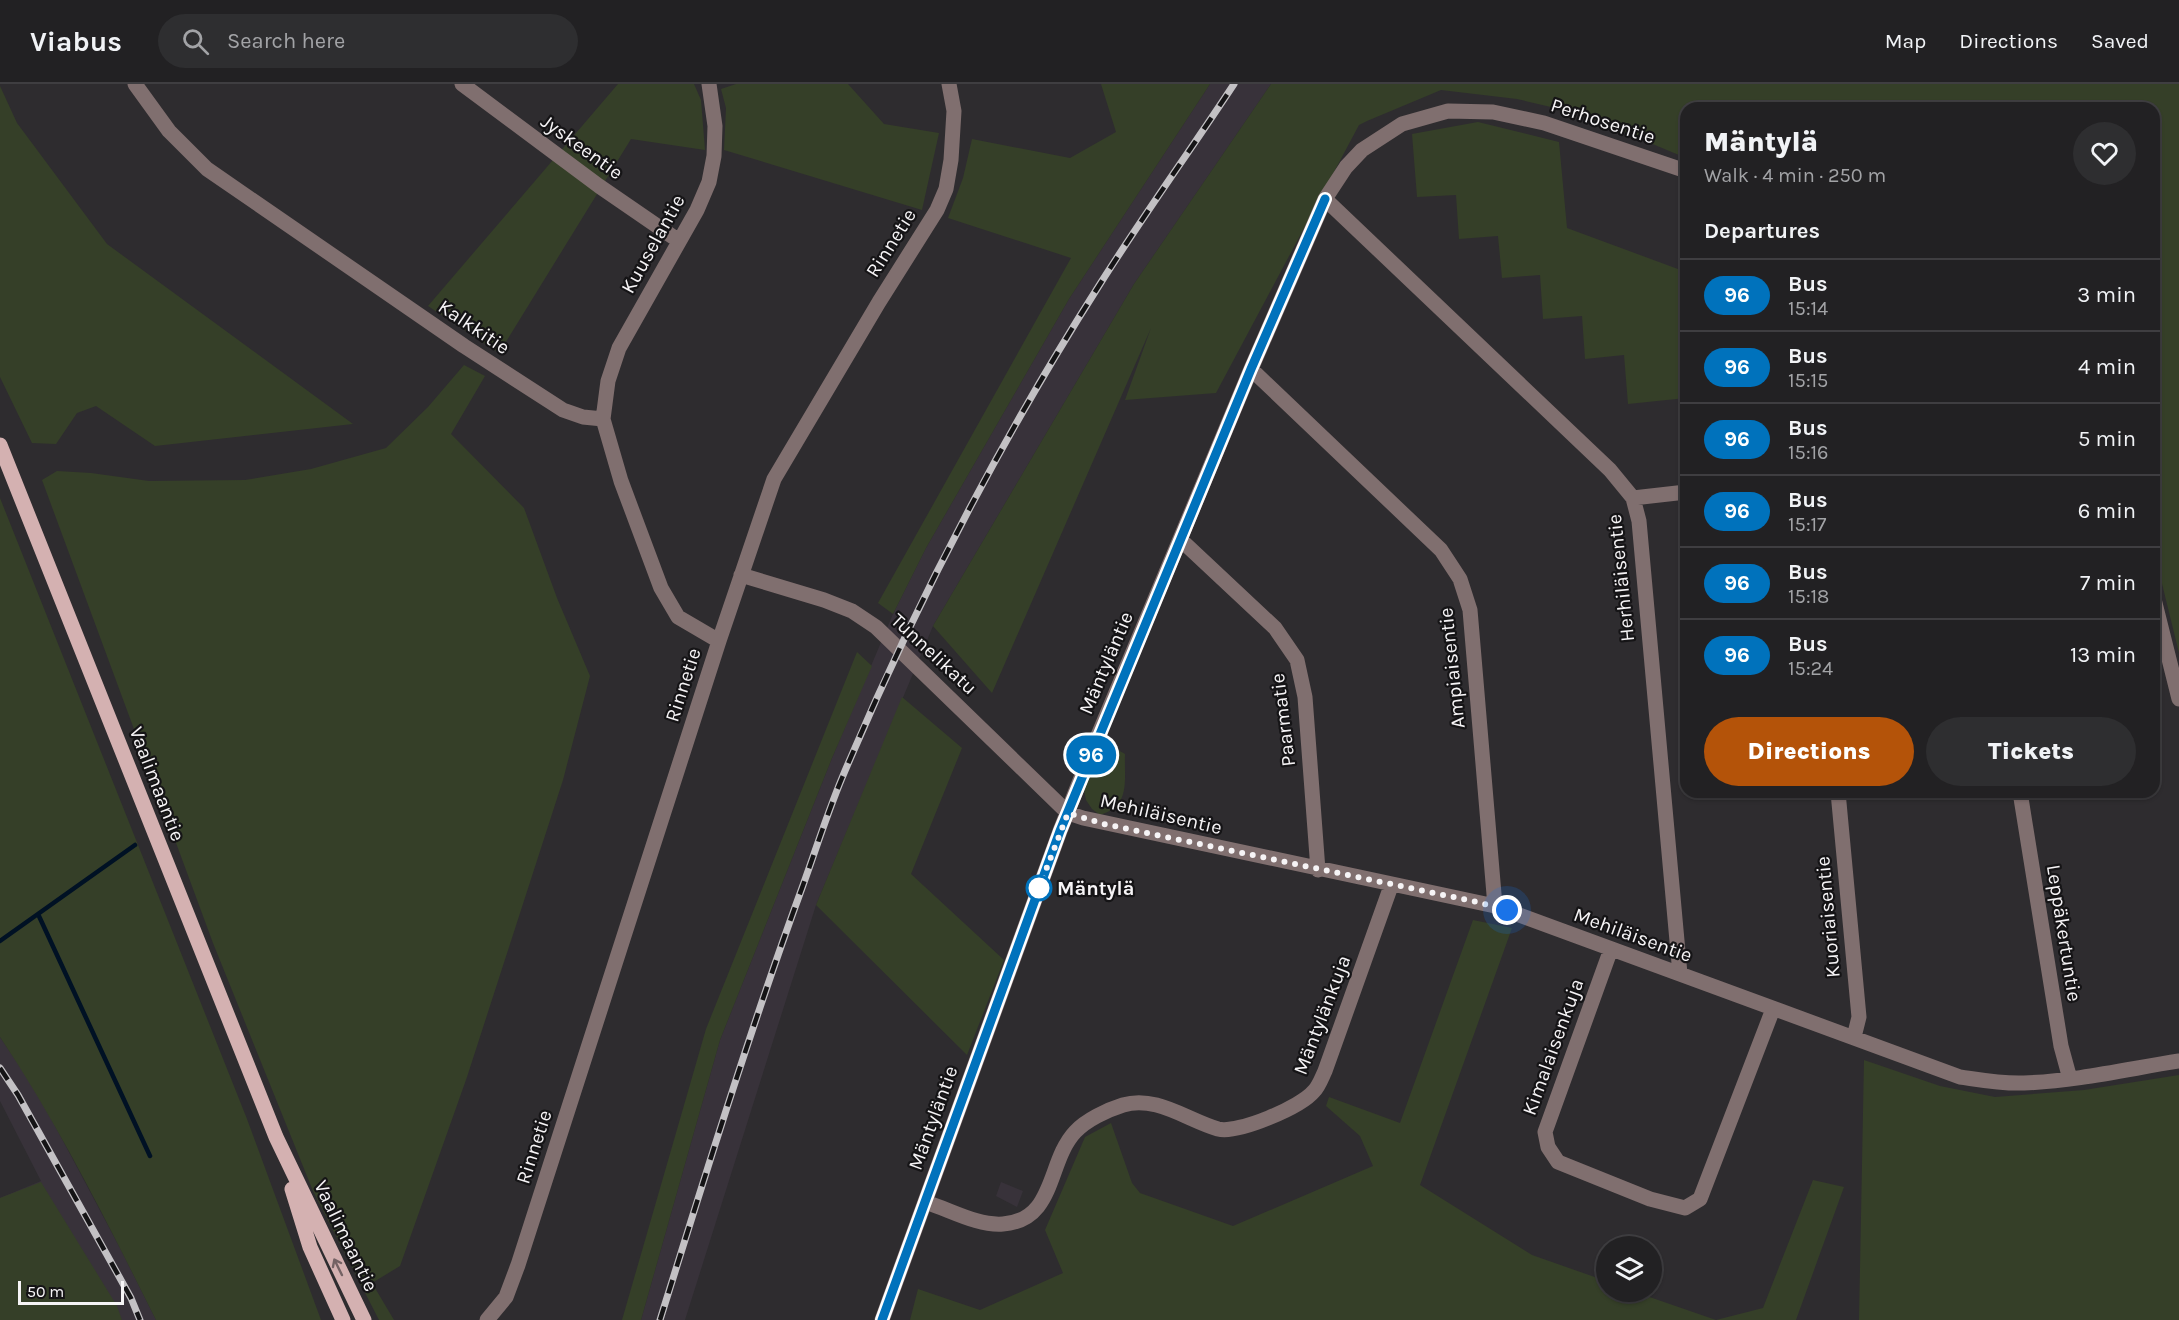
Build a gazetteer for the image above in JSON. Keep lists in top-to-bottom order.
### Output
{
  "streets": {
    "main road": ["Vaalimaantie"],
    "street": [
      "Perhosentie",
      "Jyskeentie",
      "Rinnetie",
      "Kuuselantie",
      "Kalkkitie",
      "Herhiläisentie",
      "Tunnelikatu",
      "Mäntyläntie",
      "Ampiaisentie",
      "Paarmatie",
      "Mehiläisentie",
      "Kuoriaisentie",
      "Leppäkertuntie",
      "Mäntylänkuja",
      "Kimalaisenkuja"
    ]
  },
  "crossings": [
    ["Perhosentie", "Herhiläisentie"],
    ["Perhosentie", "Mäntyläntie"],
    ["Jyskeentie", "Kuuselantie"],
    ["Rinnetie", "Tunnelikatu"],
    ["Kuuselantie", "Kalkkitie"],
    ["Herhiläisentie", "Mäntyläntie"],
    ["Herhiläisentie", "Mehiläisentie"],
    ["Tunnelikatu", "Mäntyläntie"],
    ["Tunnelikatu", "Mehiläisentie"],
    ["Mäntyläntie", "Ampiaisentie"],
    ["Mäntyläntie", "Paarmatie"],
    ["Mäntyläntie", "Mehiläisentie"],
    ["Mäntyläntie", "Mäntylänkuja"],
    ["Ampiaisentie", "Mehiläisentie"],
    ["Paarmatie", "Mehiläisentie"],
    ["Mehiläisentie", "Kuoriaisentie"],
    ["Mehiläisentie", "Leppäkertuntie"],
    ["Mehiläisentie", "Mäntylänkuja"],
    ["Mehiläisentie", "Kimalaisenkuja"]
  ],
  "places": ["Mäntylä"],
  "lines": ["bus line 96"],
  "scale_bar": "50 m",
  "page": {
    "header": "Viabus",
    "search": "Search here",
    "nav": ["Map", "Directions", "Saved"],
    "on_map": "96",
    "heading": [
      ["Mäntylä", "Walk · 4 min · 250 m"],
      "Departures"
    ],
    "list": [
      {
        "mark": "96",
        "name": "Bus",
        "note": "15:14",
        "value": "3 min"
      },
      {
        "mark": "96",
        "name": "Bus",
        "note": "15:15",
        "value": "4 min"
      },
      {
        "mark": "96",
        "name": "Bus",
        "note": "15:16",
        "value": "5 min"
      },
      {
        "mark": "96",
        "name": "Bus",
        "note": "15:17",
        "value": "6 min"
      },
      {
        "mark": "96",
        "name": "Bus",
        "note": "15:18",
        "value": "7 min"
      },
      {
        "mark": "96",
        "name": "Bus",
        "note": "15:24",
        "value": "13 min"
      }
    ],
    "buttons": ["Directions", "Tickets"],
    "scale": "50 m"
  }
}
